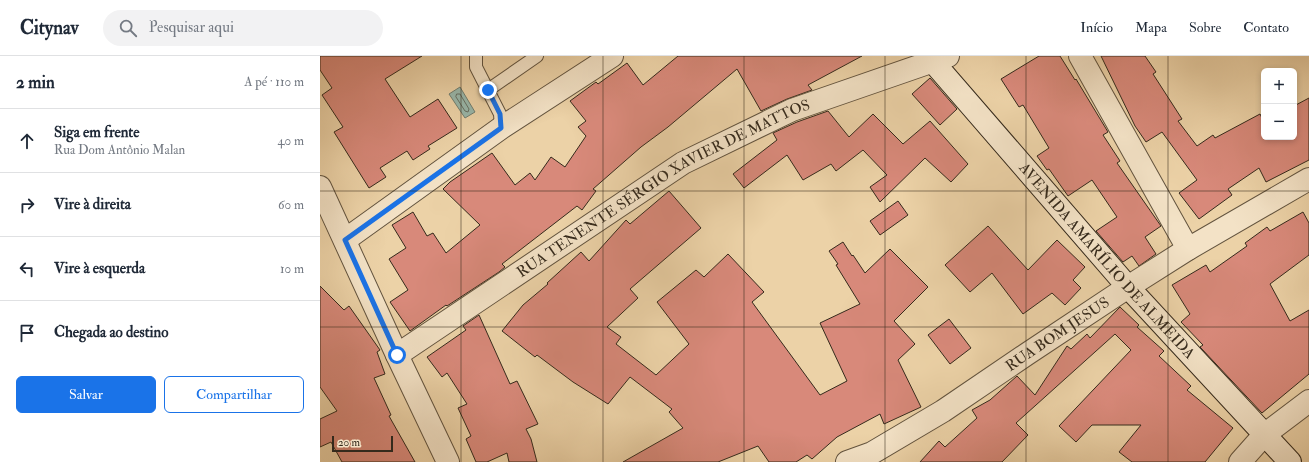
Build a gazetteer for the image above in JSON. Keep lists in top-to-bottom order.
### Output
{
  "streets": {
    "street": ["RUA TENENTE SÉRGIO XAVIER DE MATTOS", "AVENIDA AMARÍLIO DE ALMEIDA", "RUA BOM JESUS"]
  },
  "crossings": [
    ["RUA TENENTE SÉRGIO XAVIER DE MATTOS", "AVENIDA AMARÍLIO DE ALMEIDA"],
    ["AVENIDA AMARÍLIO DE ALMEIDA", "RUA BOM JESUS"]
  ],
  "scale_bar": "20 m",
  "page": {
    "header": "Citynav",
    "search": "Pesquisar aqui",
    "nav": [
      "Início",
      "Mapa",
      "Sobre",
      "Contato"
    ],
    "heading": ["2 min", "A pé · 110 m"],
    "map_buttons": ["+", "−"],
    "list": [
      ["Siga em frente", "Rua Dom Antônio Malan", "40 m"],
      ["Vire à direita", "60 m"],
      ["Vire à esquerda", "10 m"],
      "Chegada ao destino"
    ],
    "buttons": ["Salvar", "Compartilhar"],
    "scale": "20 m"
  }
}
